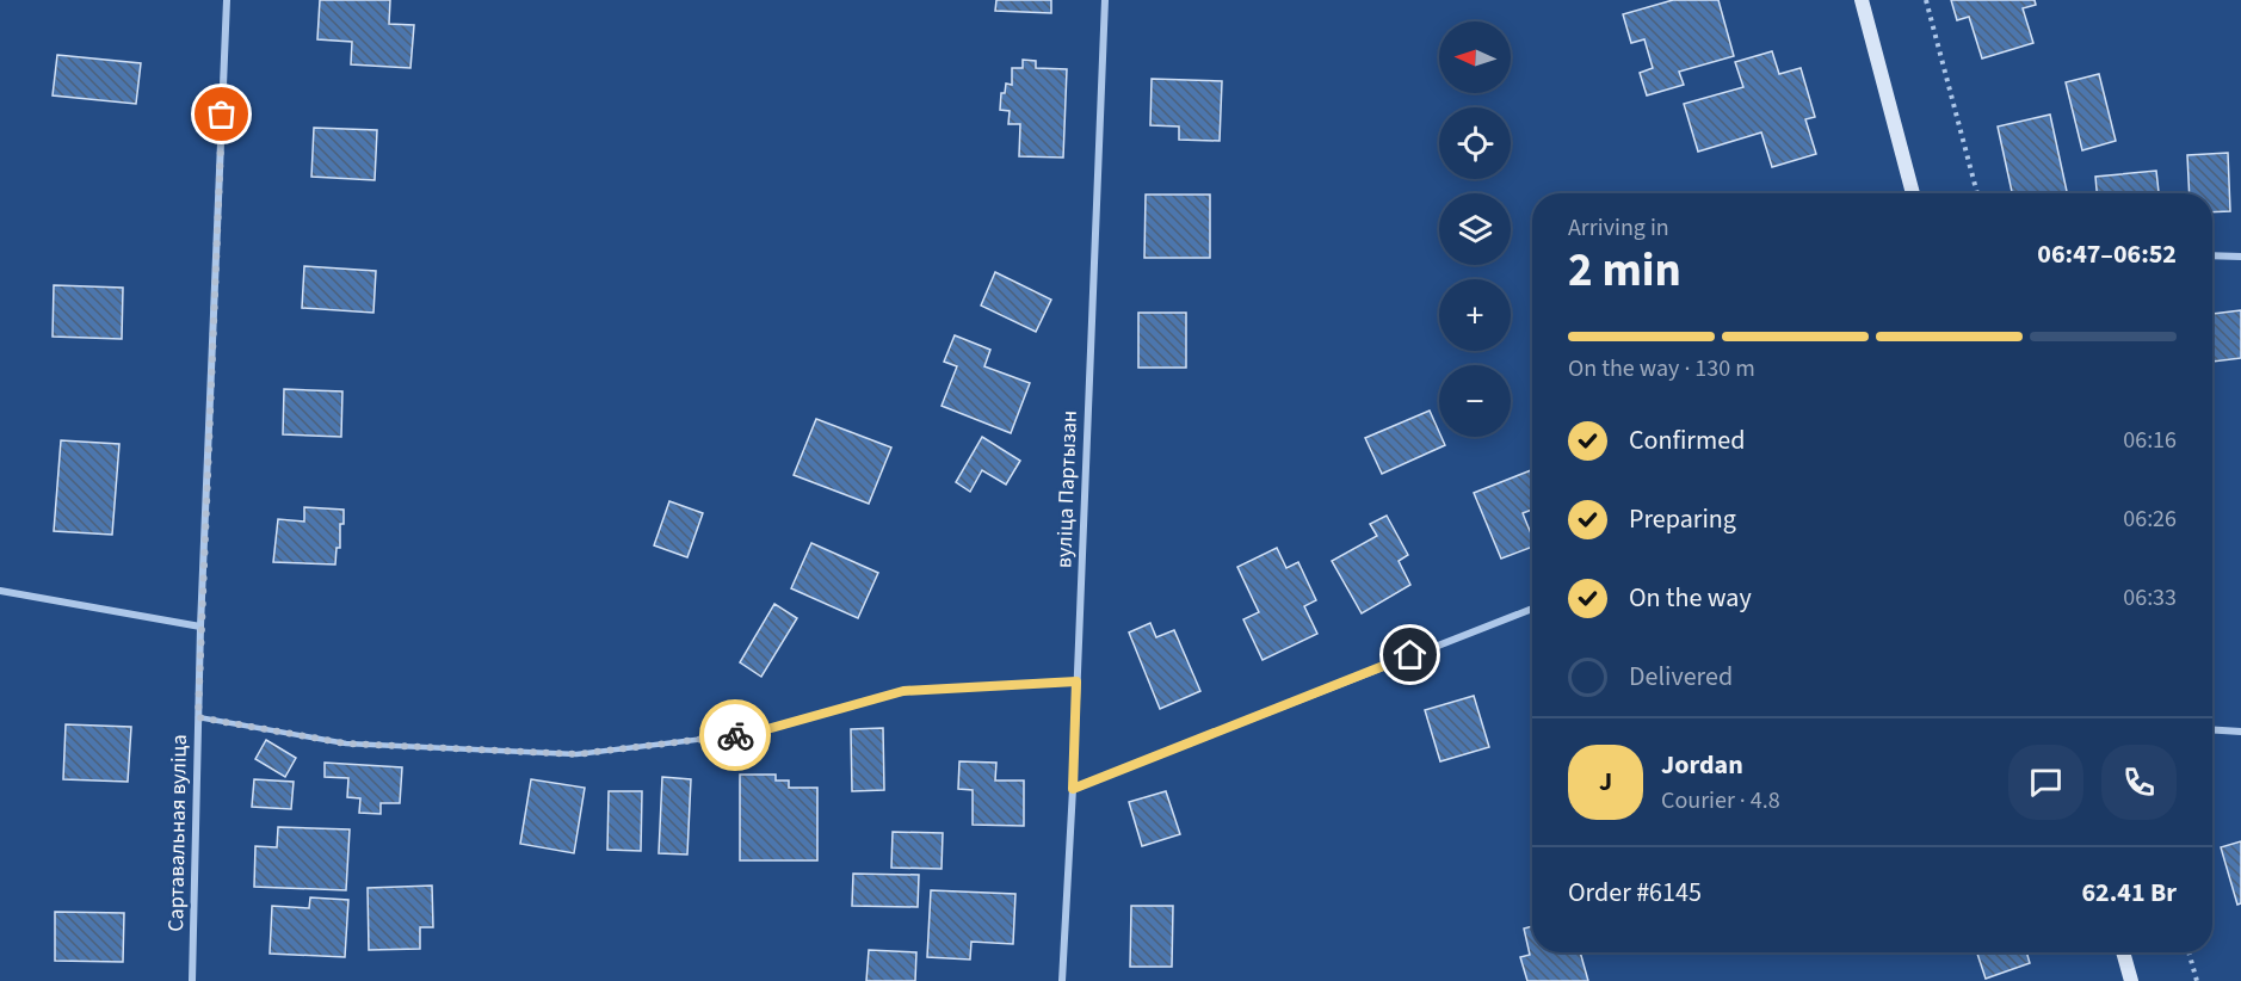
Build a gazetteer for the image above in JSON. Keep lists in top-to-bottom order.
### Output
{
  "streets": {
    "street": ["вуліца Партызан", "Сартавальная вуліца"]
  },
  "north": "left",
  "page": {
    "map_buttons": ["+", "−"],
    "heading": ["2 min", "Arriving in", "06:47–06:52"],
    "panel": [
      "Jordan",
      "Courier · 4.8",
      "Order #6145",
      "62.41 Br"
    ],
    "bar": "On the way · 130 m",
    "list": [
      ["Confirmed", "06:16"],
      ["Preparing", "06:26"],
      ["On the way", "06:33"],
      "Delivered"
    ],
    "round": "J"
  }
}
